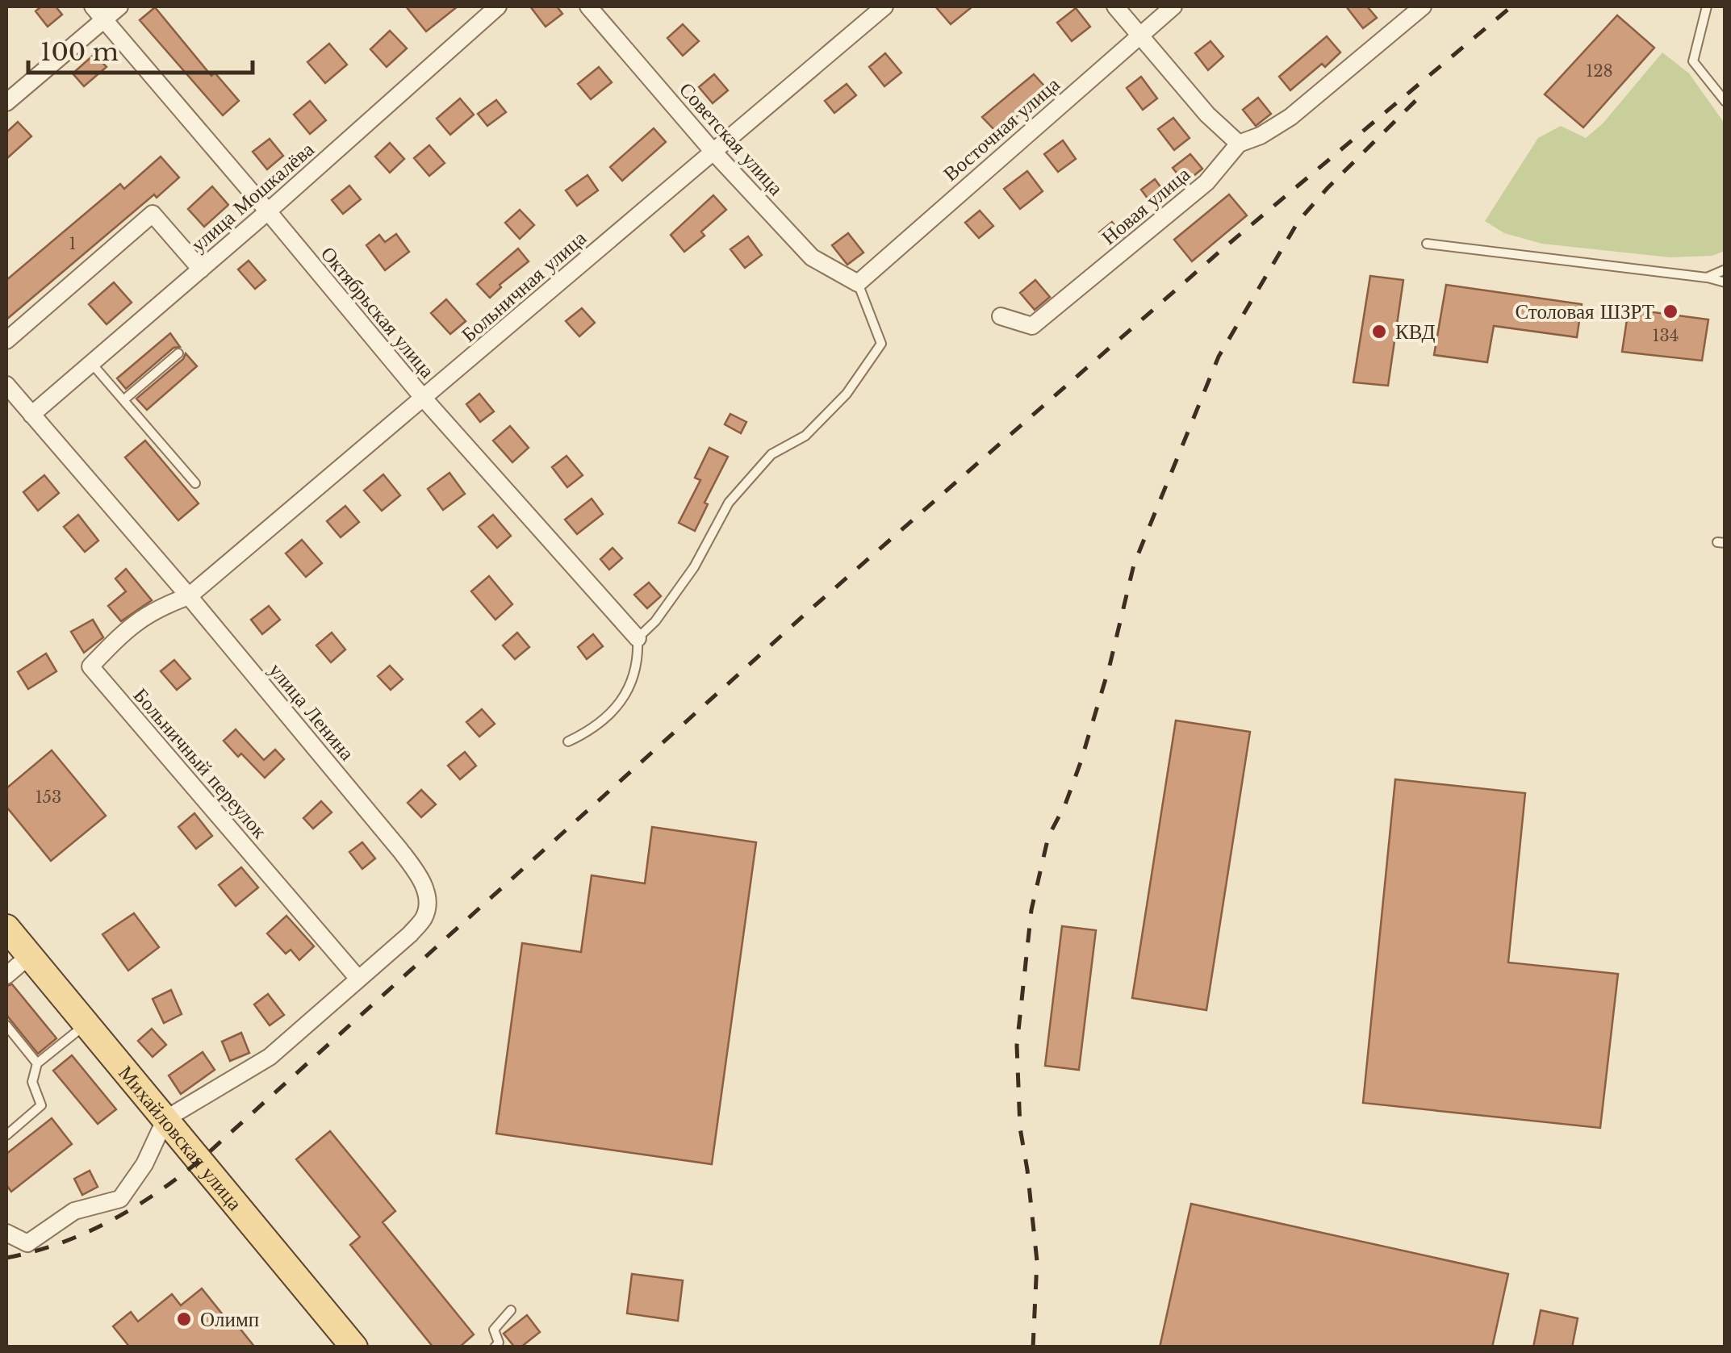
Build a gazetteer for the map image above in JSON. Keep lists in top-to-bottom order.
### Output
{
  "streets": {
    "main road": ["Михайловская улица"],
    "street": [
      "Восточная улица",
      "Советская улица",
      "улица Мошкалёва",
      "Новая улица",
      "Больничная улица",
      "Октябрьская улица",
      "улица Ленина",
      "Больничный переулок"
    ]
  },
  "crossings": [
    ["Восточная улица", "Советская улица"],
    ["Советская улица", "Больничная улица"],
    ["улица Мошкалёва", "Октябрьская улица"],
    ["улица Мошкалёва", "улица Ленина"],
    ["Больничная улица", "Октябрьская улица"],
    ["Больничная улица", "улица Ленина"],
    ["Больничная улица", "Больничный переулок"],
    ["улица Ленина", "Больничный переулок"],
    ["улица Ленина", "Михайловская улица"]
  ],
  "places": ["Столовая ШЗРТ", "КВД", "Олимп"],
  "house_numbers": [
    "128",
    "1",
    "134",
    "153"
  ],
  "scale_bar": "100 m"
}
